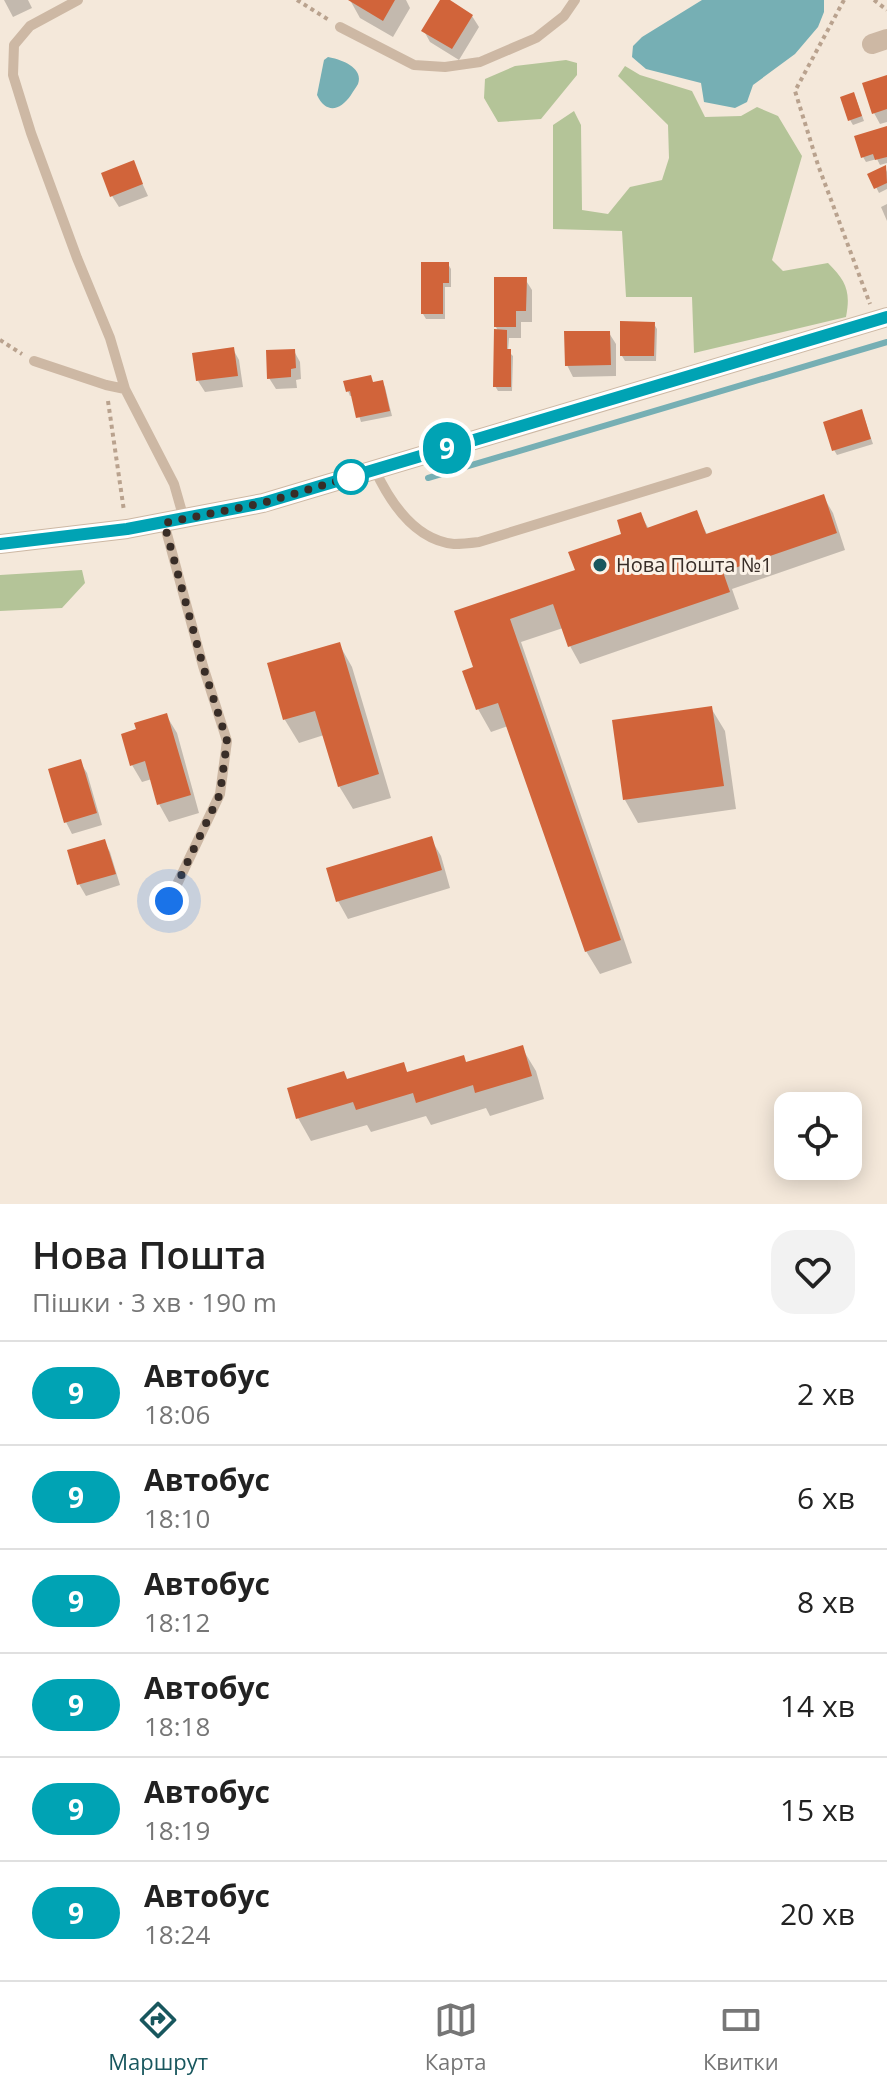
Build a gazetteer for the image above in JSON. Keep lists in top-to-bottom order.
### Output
{
  "places": ["Нова Пошта №1"],
  "lines": ["bus line 9"],
  "page": {
    "on_map": "9",
    "heading": ["Нова Пошта", "Пішки · 3 хв · 190 m"],
    "list": [
      {
        "mark": "9",
        "name": "Автобус",
        "note": "18:06",
        "value": "2 хв"
      },
      {
        "mark": "9",
        "name": "Автобус",
        "note": "18:10",
        "value": "6 хв"
      },
      {
        "mark": "9",
        "name": "Автобус",
        "note": "18:12",
        "value": "8 хв"
      },
      {
        "mark": "9",
        "name": "Автобус",
        "note": "18:18",
        "value": "14 хв"
      },
      {
        "mark": "9",
        "name": "Автобус",
        "note": "18:19",
        "value": "15 хв"
      },
      {
        "mark": "9",
        "name": "Автобус",
        "note": "18:24",
        "value": "20 хв"
      }
    ],
    "tabs": ["Маршрут", "Карта", "Квитки"]
  }
}
